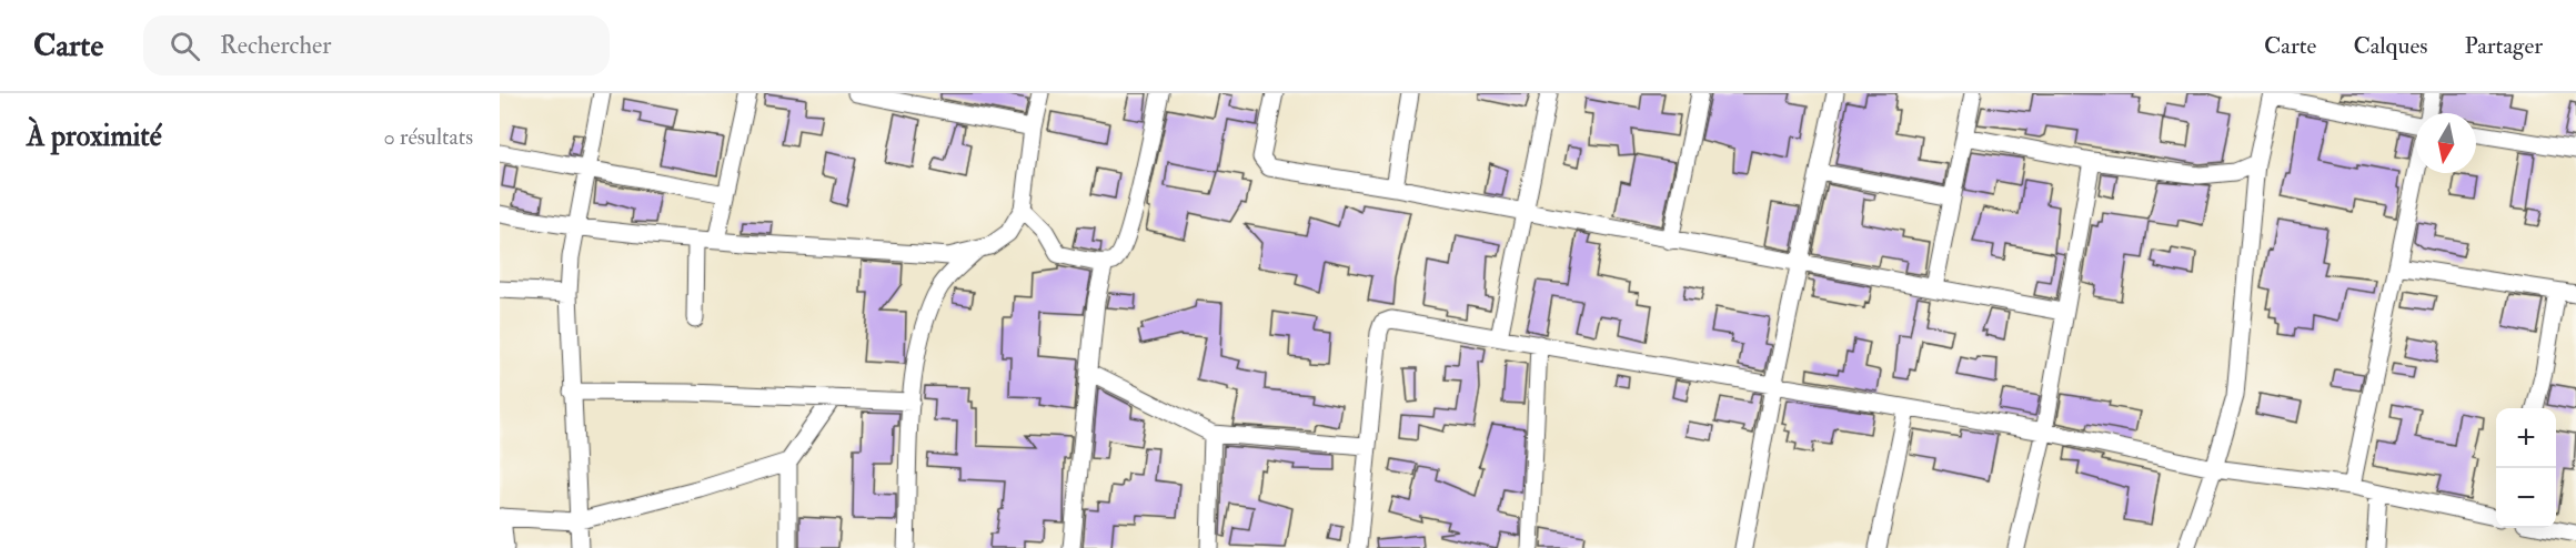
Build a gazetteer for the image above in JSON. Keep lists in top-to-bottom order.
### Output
{
  "north": "bottom",
  "page": {
    "header": "Carte",
    "search": "Rechercher",
    "nav": ["Carte", "Calques", "Partager"],
    "heading": ["À proximité", "0 résultats"],
    "map_buttons": ["+", "−"]
  }
}
